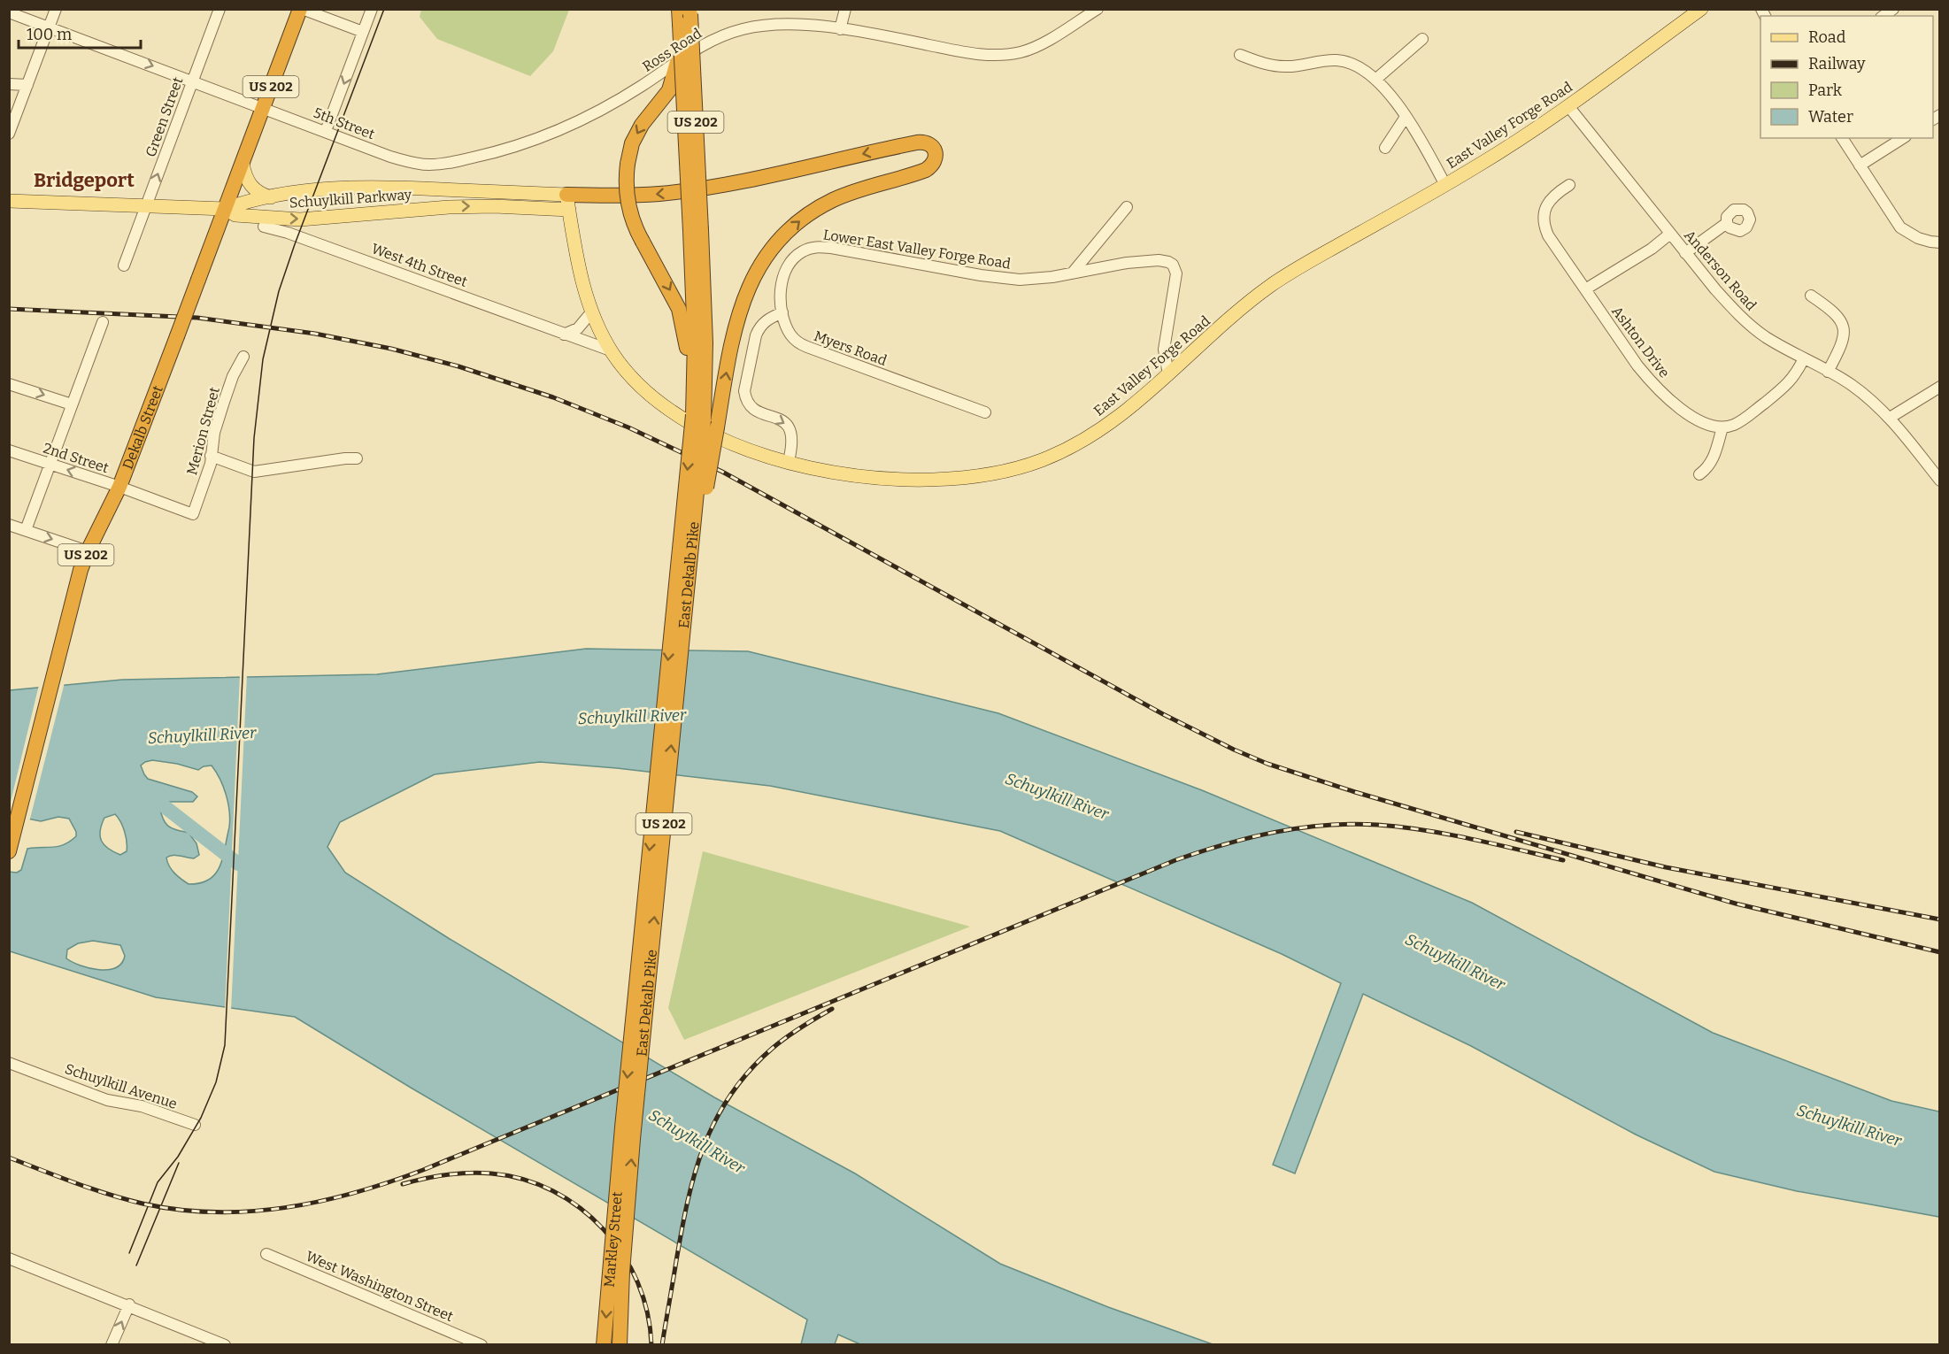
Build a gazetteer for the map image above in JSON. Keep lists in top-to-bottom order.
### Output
{
  "streets": {
    "highway": [
      "US 202",
      "Dekalb Street",
      "East Dekalb Pike",
      "Markley Street"
    ],
    "main road": ["East Valley Forge Road", "Schuylkill Parkway"],
    "street": [
      "Ross Road",
      "Green Street",
      "5th Street",
      "Lower East Valley Forge Road",
      "West 4th Street",
      "Anderson Road",
      "Ashton Drive",
      "Myers Road",
      "Merion Street",
      "2nd Street",
      "Schuylkill Avenue",
      "West Washington Street"
    ]
  },
  "crossings": [
    ["Ross Road", "5th Street"],
    ["Green Street", "5th Street"],
    ["5th Street", "Dekalb Street"],
    ["East Valley Forge Road", "Schuylkill Parkway"],
    ["East Valley Forge Road", "Lower East Valley Forge Road"],
    ["East Valley Forge Road", "West 4th Street"],
    ["East Valley Forge Road", "Anderson Road"],
    ["Schuylkill Parkway", "Dekalb Street"],
    ["Lower East Valley Forge Road", "Myers Road"],
    ["Dekalb Street", "2nd Street"],
    ["Merion Street", "2nd Street"],
    ["East Dekalb Pike", "Markley Street"]
  ],
  "one_way": ["Green Street", "5th Street"],
  "districts": ["Bridgeport"],
  "water": ["Schuylkill River"],
  "legend": [
    "Road",
    "Railway",
    "Park",
    "Water"
  ],
  "scale_bar": "100 m"
}
